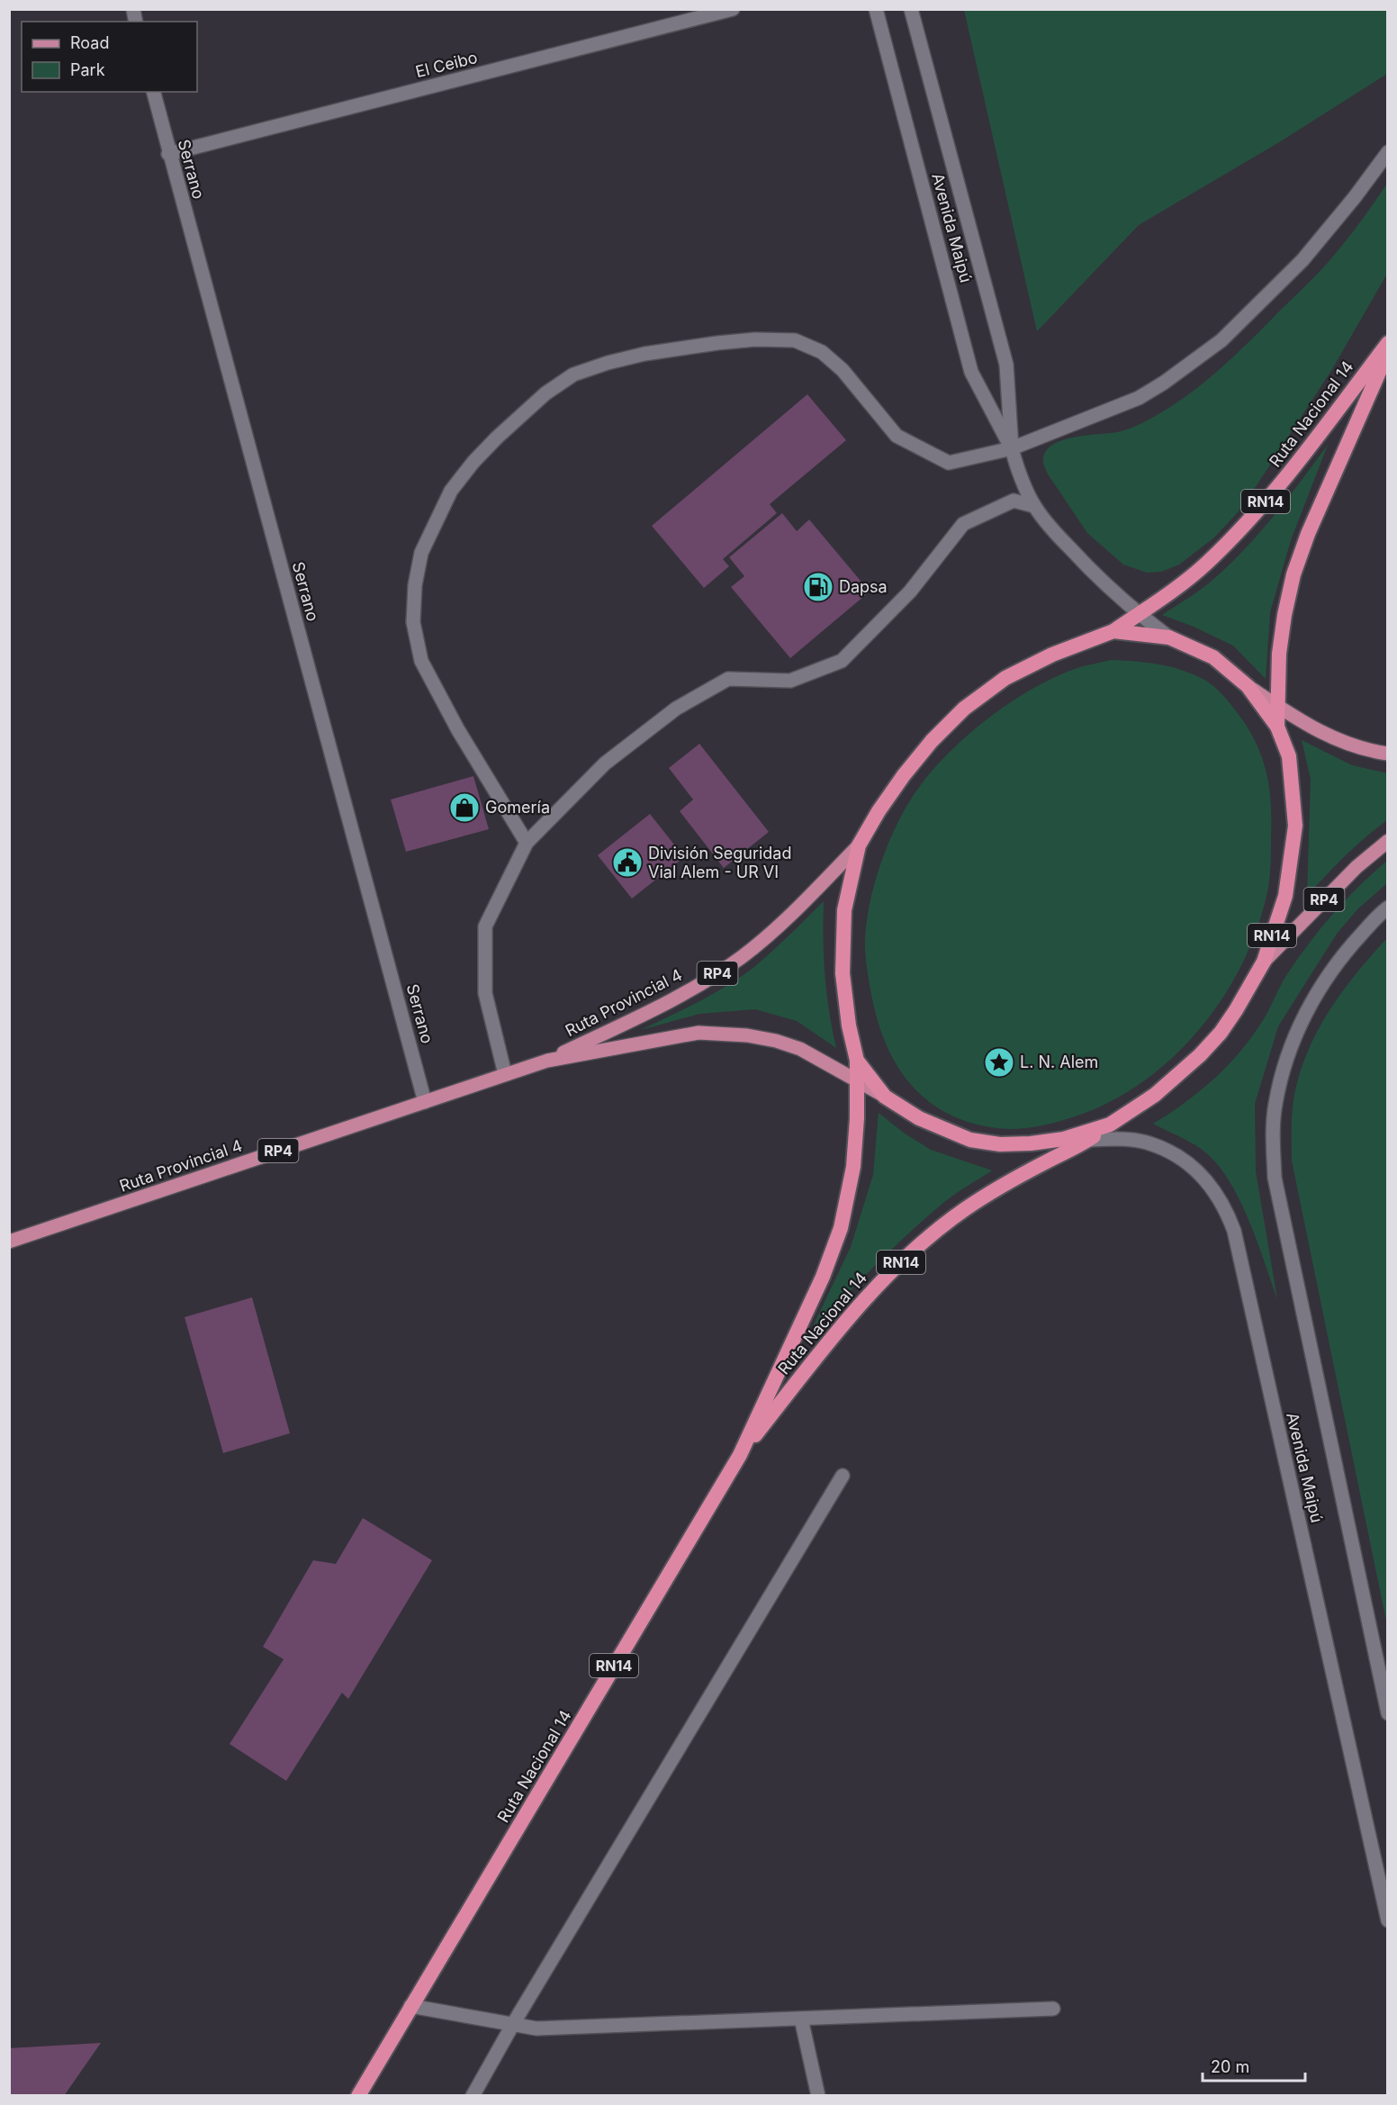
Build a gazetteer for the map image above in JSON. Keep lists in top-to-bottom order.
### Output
{
  "streets": {
    "highway": ["Ruta Nacional 14", "RN14"],
    "main road": ["RP4", "Ruta Provincial 4"],
    "street": ["El Ceibo", "Serrano", "Avenida Maipú"]
  },
  "crossings": [
    ["El Ceibo", "Serrano"],
    ["Serrano", "Ruta Provincial 4"],
    ["Avenida Maipú", "Ruta Nacional 14"],
    ["Avenida Maipú", "RN14"],
    ["Ruta Nacional 14", "RN14"],
    ["Ruta Nacional 14", "Ruta Provincial 4"],
    ["RN14", "RP4"],
    ["RN14", "Ruta Provincial 4"]
  ],
  "places": {
    "fuel station": ["Dapsa"],
    "shop": ["Gomería"],
    "public building": ["División Seguridad Vial Alem - UR VI"],
    "place": ["L. N. Alem"]
  },
  "legend": ["Road", "Park"],
  "scale_bar": "20 m"
}
